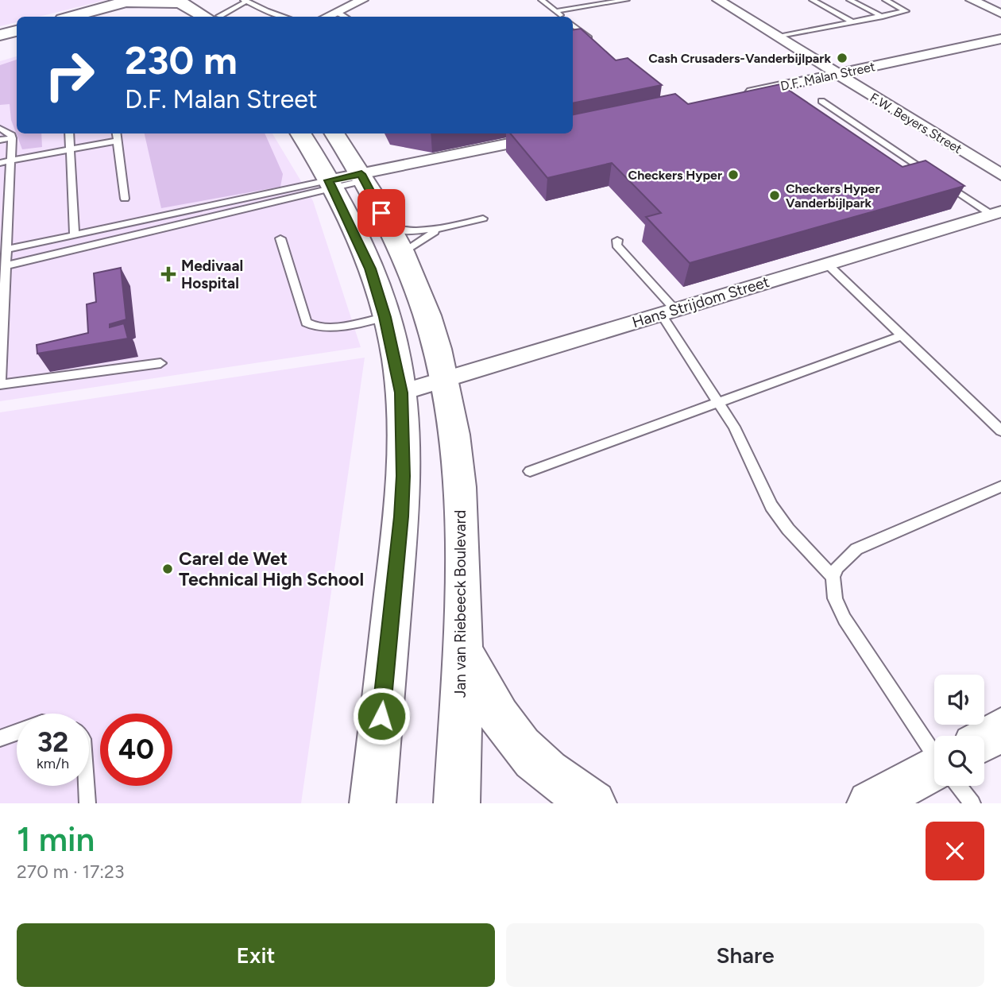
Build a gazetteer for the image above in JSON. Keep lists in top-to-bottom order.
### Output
{
  "streets": {
    "street": [
      "D.F. Malan Street",
      "F.W. Beyers Street",
      "Hans Strijdom Street",
      "Jan van Riebeeck Boulevard"
    ]
  },
  "crossings": [
    ["D.F. Malan Street", "F.W. Beyers Street"],
    ["Hans Strijdom Street", "Jan van Riebeeck Boulevard"]
  ],
  "places": {
    "other": [
      "Cash Crusaders-Vanderbijlpark",
      "Checkers Hyper",
      "Checkers Hyper Vanderbijlpark",
      "Carel de Wet Technical High School"
    ],
    "health": ["Medivaal Hospital"]
  },
  "page": {
    "turn": ["230 m", "D.F. Malan Street"],
    "speed": "32 km/h",
    "limit": "40",
    "heading": ["1 min", "270 m · 17:23"],
    "buttons": ["Exit", "Share"]
  }
}
